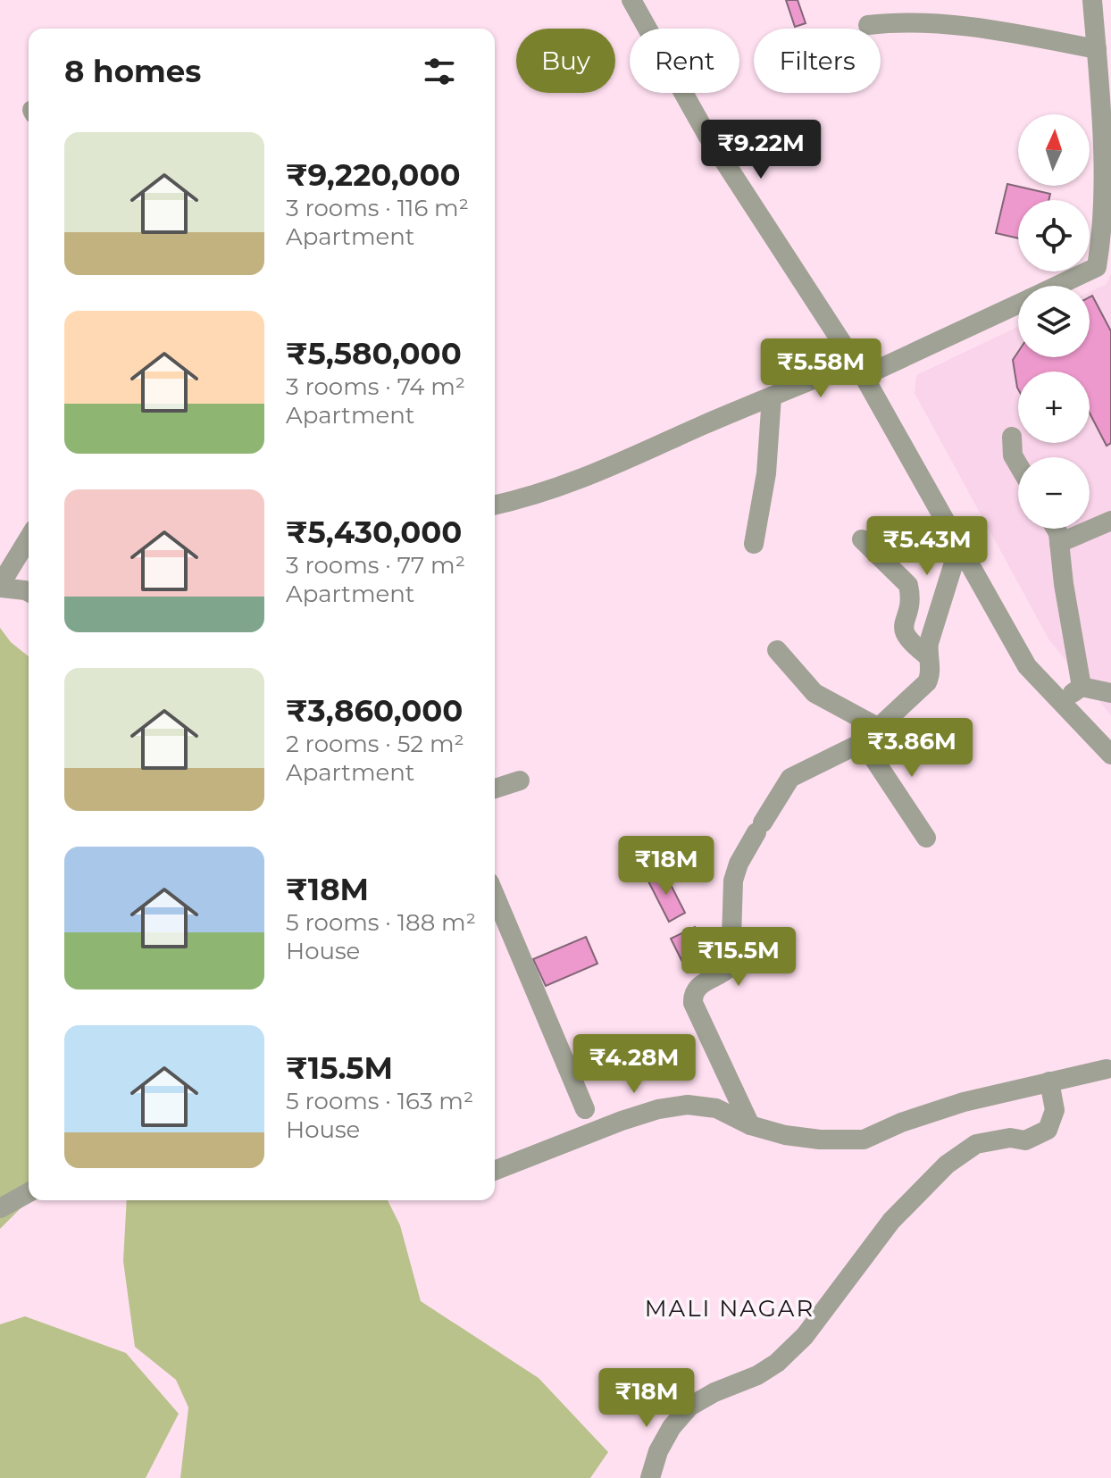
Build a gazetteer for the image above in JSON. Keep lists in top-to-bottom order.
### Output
{
  "districts": ["MALI NAGAR"],
  "north": "top",
  "page": {
    "chip": ["Buy", "Rent", "Filters"],
    "heading": "8 homes",
    "map_buttons": ["+", "−"],
    "list": [
      {
        "name": "₹9,220,000",
        "note": "3 rooms · 116 m² · Apartment"
      },
      {
        "name": "₹5,580,000",
        "note": "3 rooms · 74 m² · Apartment"
      },
      {
        "name": "₹5,430,000",
        "note": "3 rooms · 77 m² · Apartment"
      },
      {
        "name": "₹3,860,000",
        "note": "2 rooms · 52 m² · Apartment"
      },
      {
        "name": "₹18M",
        "note": "5 rooms · 188 m² · House"
      },
      {
        "name": "₹15.5M",
        "note": "5 rooms · 163 m² · House"
      }
    ],
    "price": [
      "₹9.22M",
      "₹5.58M",
      "₹5.43M",
      "₹3.86M",
      "₹18M",
      "₹15.5M",
      "₹4.28M",
      "₹18M"
    ]
  }
}
